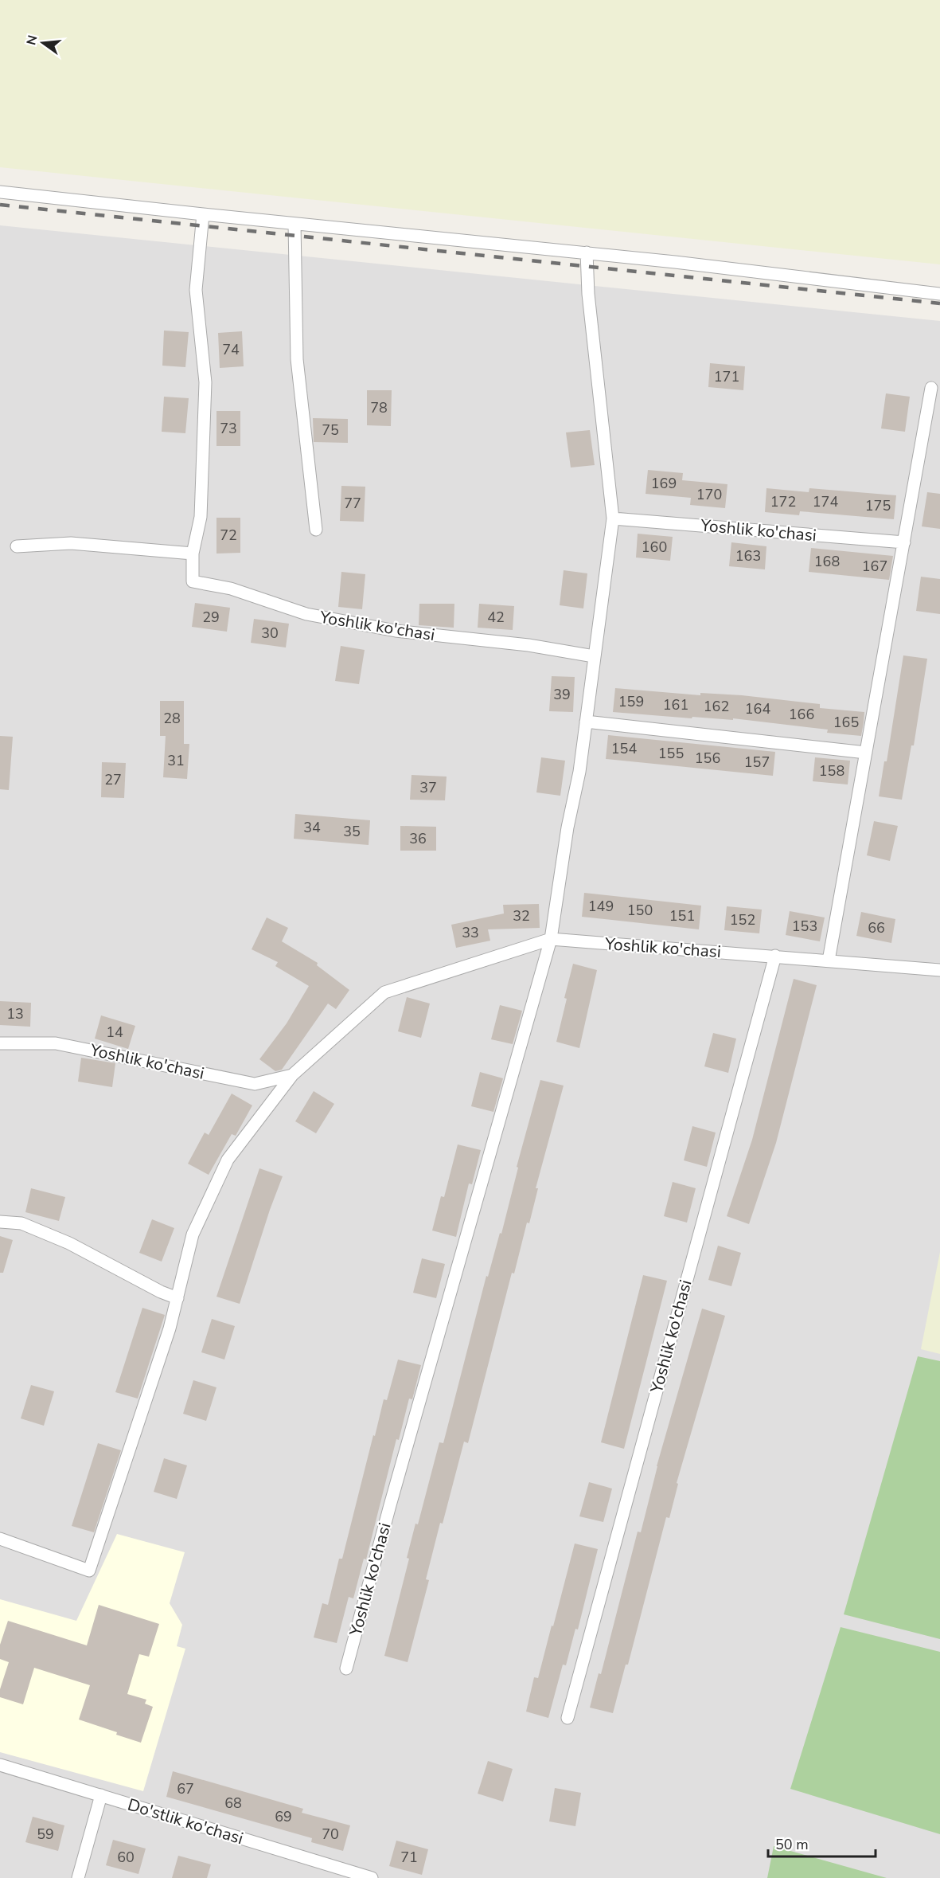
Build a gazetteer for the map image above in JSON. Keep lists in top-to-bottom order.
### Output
{
  "streets": {
    "street": ["Yoshlik ko'chasi", "Do'stlik ko'chasi"]
  },
  "house_numbers": [
    "74",
    "171",
    "78",
    "73",
    "75",
    "169",
    "170",
    "172",
    "174",
    "77",
    "175",
    "72",
    "160",
    "163",
    "168",
    "167",
    "29",
    "42",
    "30",
    "39",
    "159",
    "161",
    "162",
    "164",
    "166",
    "28",
    "165",
    "154",
    "155",
    "156",
    "31",
    "157",
    "158",
    "27",
    "37",
    "34",
    "35",
    "36",
    "149",
    "150",
    "32",
    "151",
    "152",
    "153",
    "66",
    "33",
    "13",
    "14",
    "67",
    "68",
    "69",
    "59",
    "70",
    "60",
    "71"
  ],
  "scale_bar": "50 m",
  "north": "left"
}
